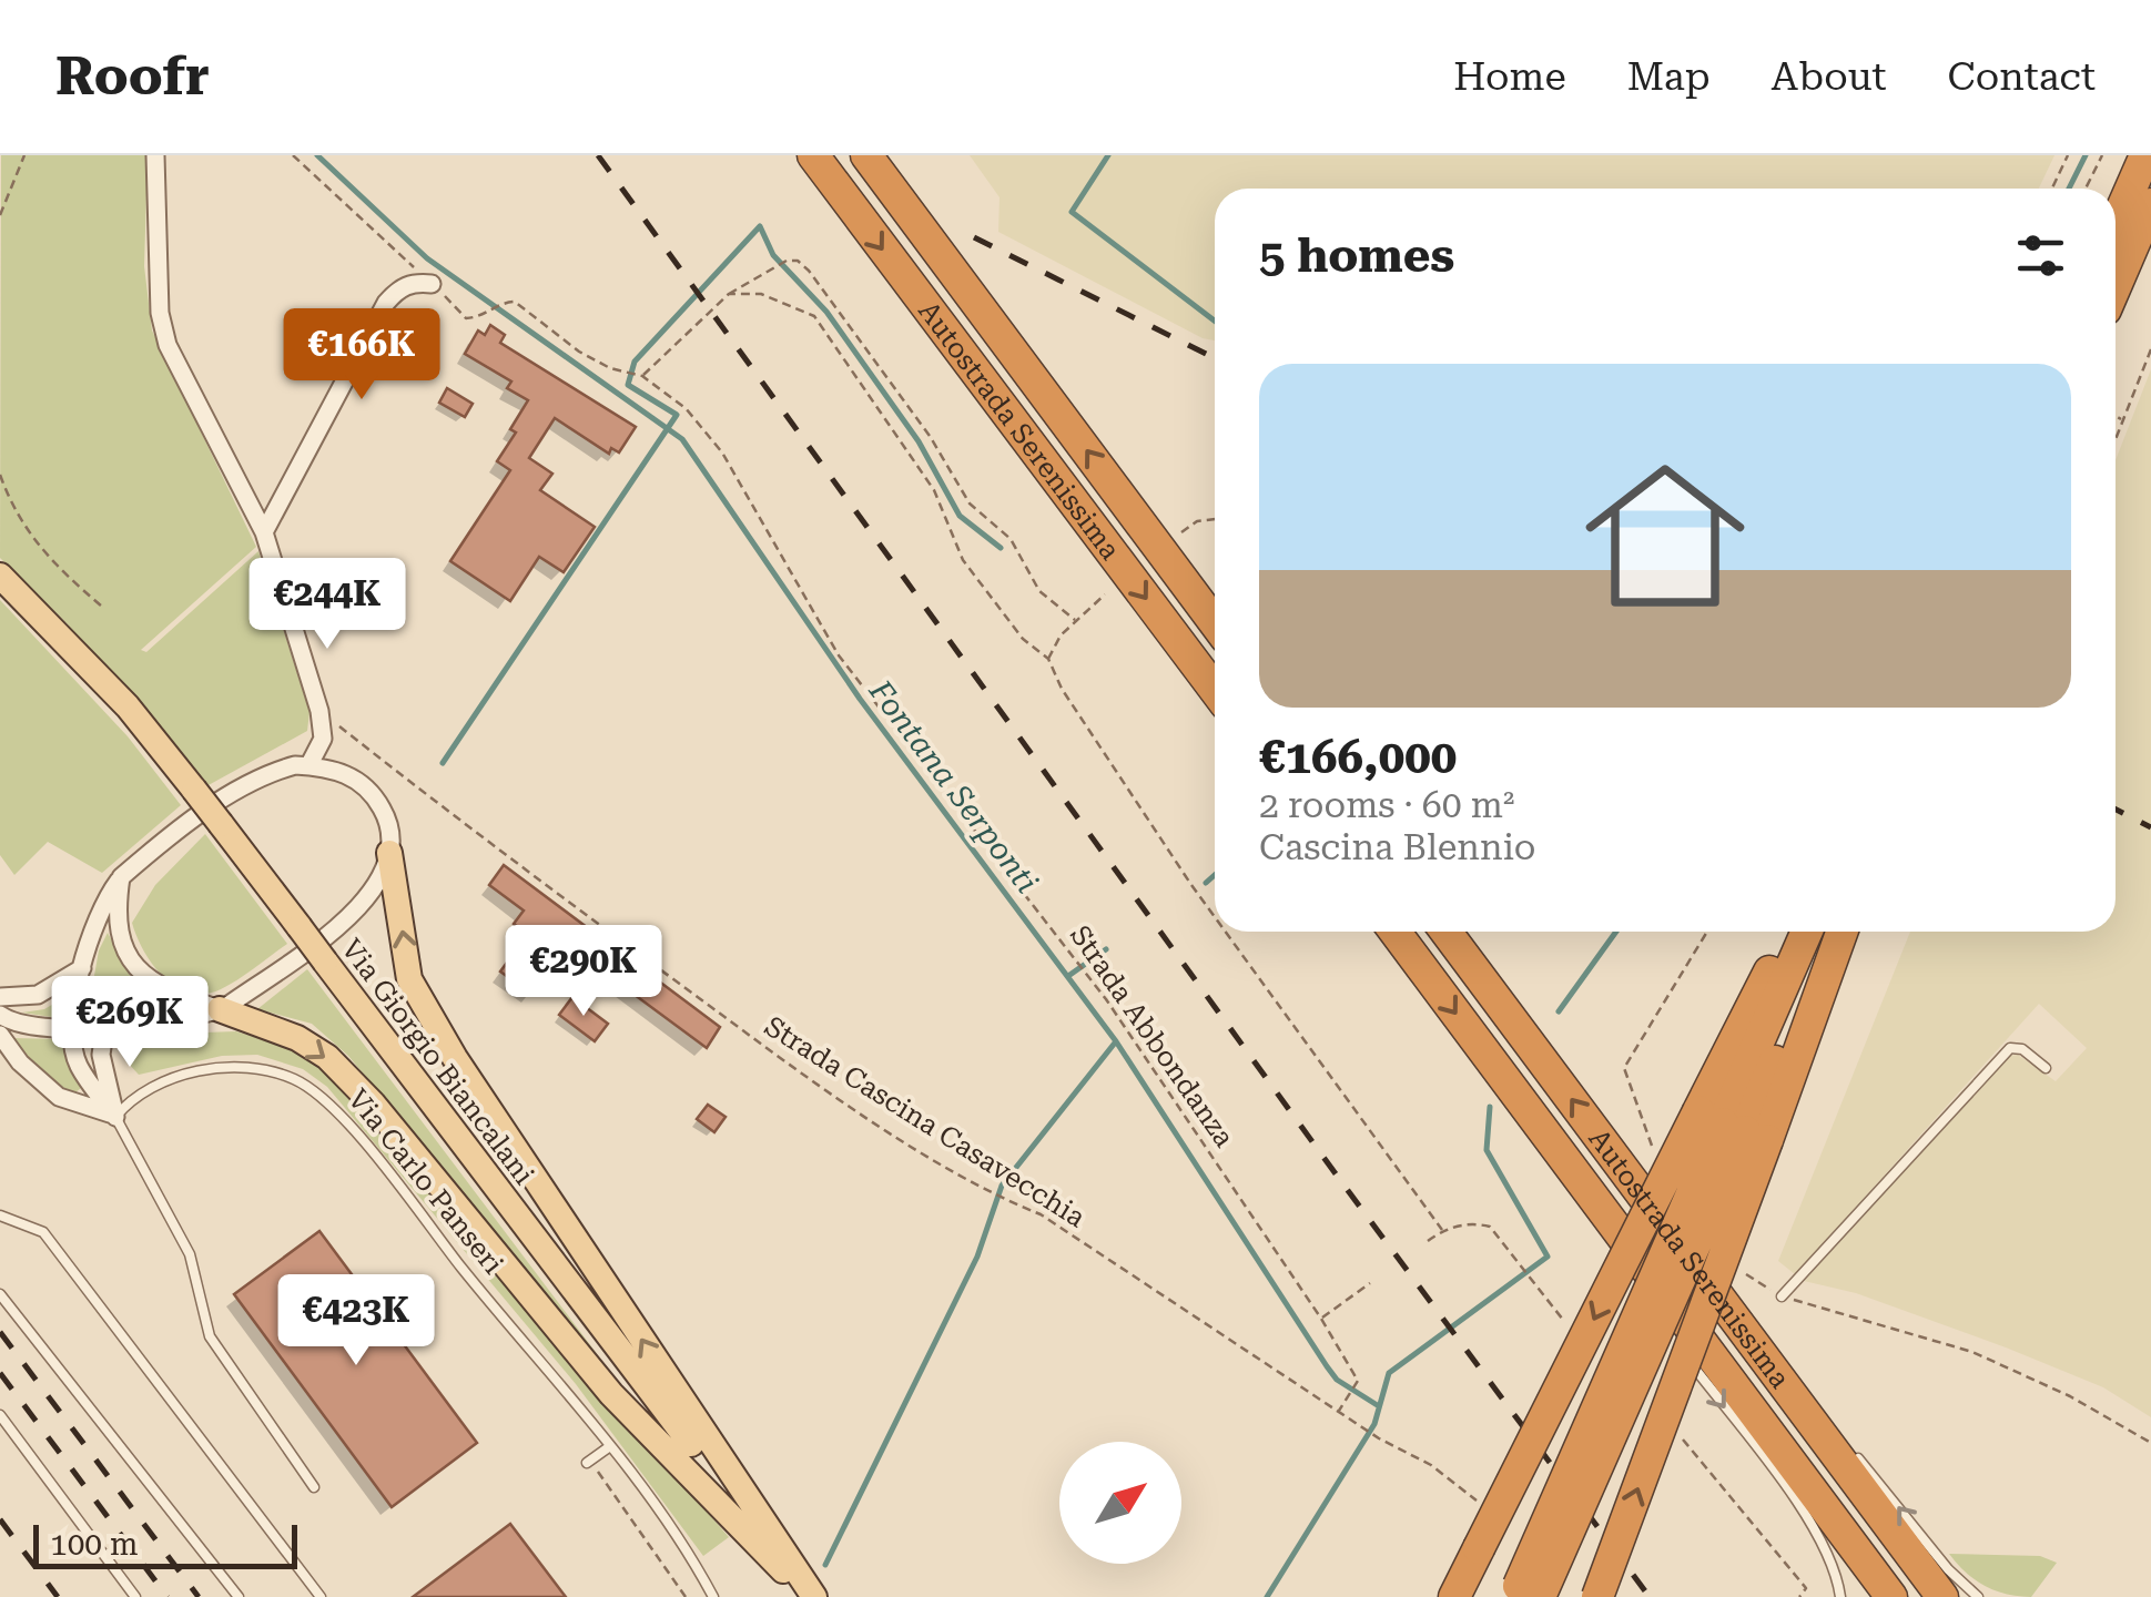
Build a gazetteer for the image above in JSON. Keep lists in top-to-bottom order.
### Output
{
  "streets": {
    "highway": ["Autostrada Serenissima"],
    "main road": ["Via Giorgio Biancalani"],
    "lane": ["Via Carlo Panseri"],
    "path": ["Strada Abbondanza", "Strada Cascina Casavecchia"]
  },
  "crossings": [
    ["Strada Abbondanza", "Strada Cascina Casavecchia"]
  ],
  "water": ["Fontana Serponti"],
  "scale_bar": "100 m",
  "north": "top right",
  "page": {
    "header": "Roofr",
    "nav": [
      "Home",
      "Map",
      "About",
      "Contact"
    ],
    "heading": "5 homes",
    "price": [
      "€166K",
      "€244K",
      "€290K",
      "€269K",
      "€423K"
    ],
    "list": [
      {
        "name": "€166,000",
        "note": "2 rooms · 60 m² · Cascina Blennio"
      }
    ],
    "scale": "100 m"
  }
}
